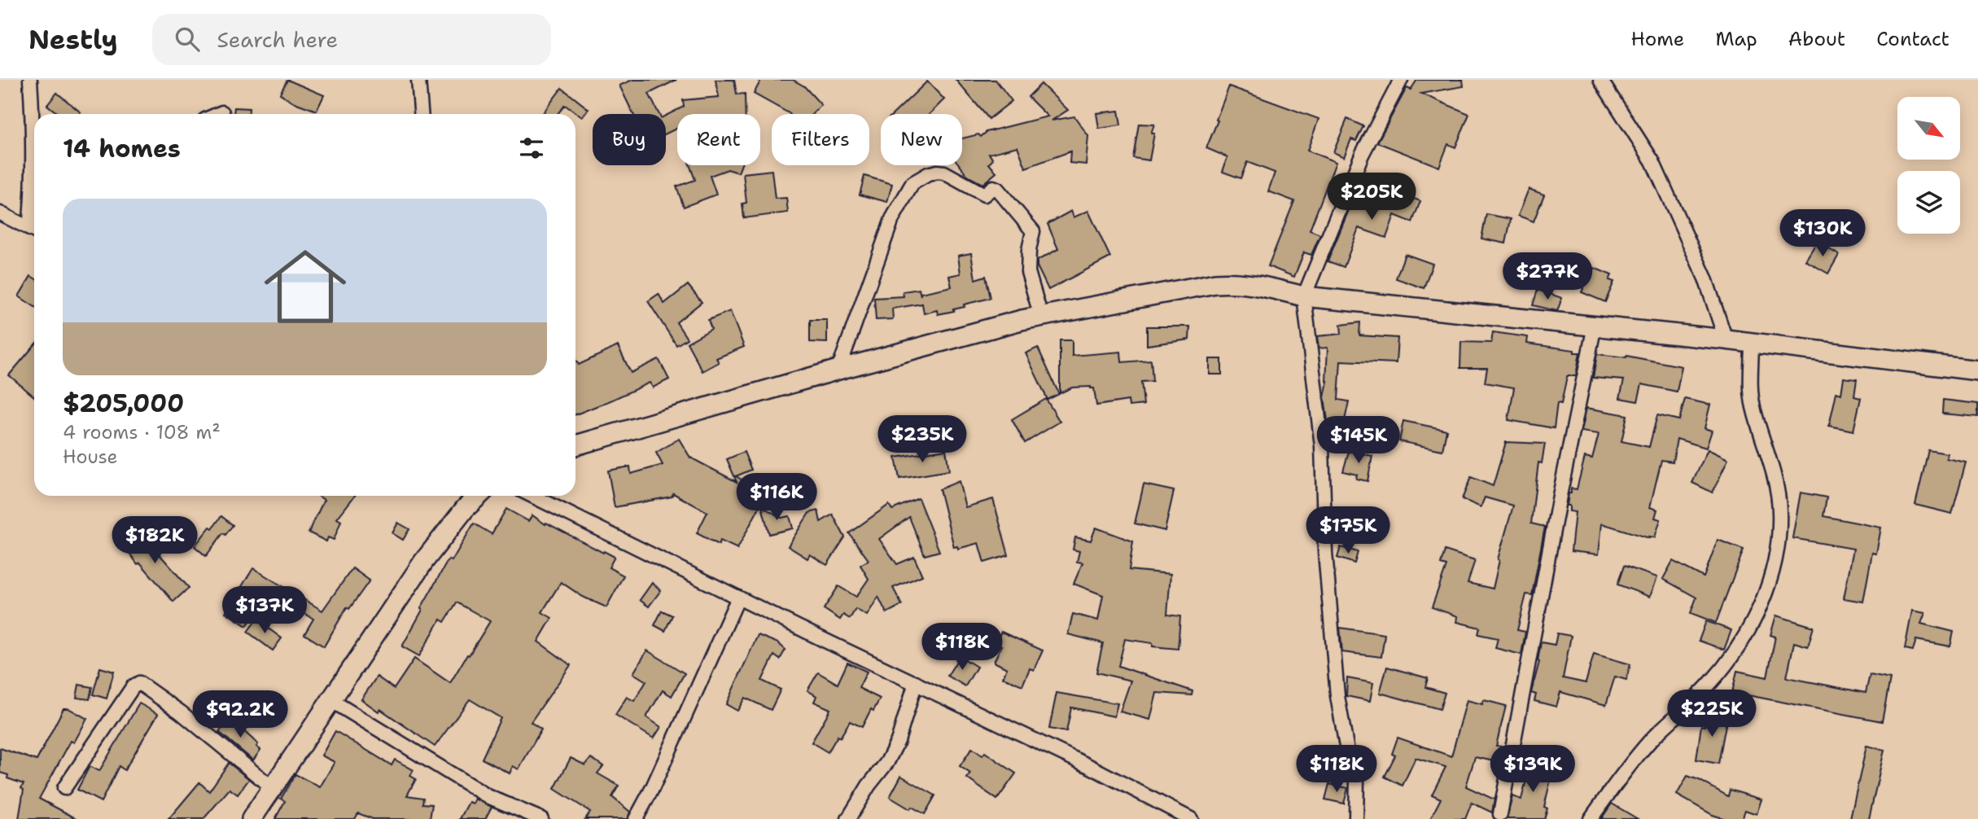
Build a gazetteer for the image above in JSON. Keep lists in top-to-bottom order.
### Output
{
  "north": "bottom right",
  "page": {
    "header": "Nestly",
    "search": "Search here",
    "nav": [
      "Home",
      "Map",
      "About",
      "Contact"
    ],
    "chip": [
      "Buy",
      "Rent",
      "Filters",
      "New"
    ],
    "heading": "14 homes",
    "price": [
      "$205K",
      "$130K",
      "$277K",
      "$235K",
      "$145K",
      "$116K",
      "$175K",
      "$182K",
      "$137K",
      "$118K",
      "$225K",
      "$92.2K",
      "$118K",
      "$139K"
    ],
    "list": [
      {
        "name": "$205,000",
        "note": "4 rooms · 108 m² · House"
      }
    ]
  }
}
